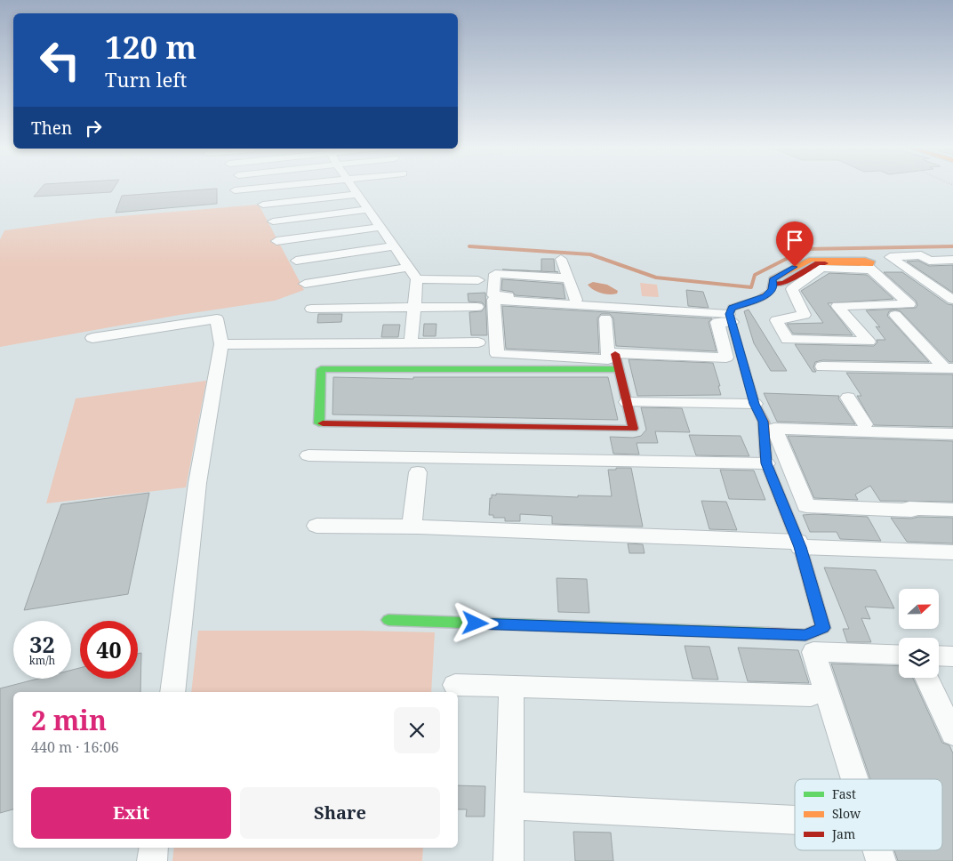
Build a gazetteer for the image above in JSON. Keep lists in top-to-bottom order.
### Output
{
  "legend": ["Fast", "Slow", "Jam"],
  "north": "right",
  "page": {
    "turn": ["120 m", "Turn left"],
    "then": "Then",
    "speed": "32 km/h",
    "limit": "40",
    "heading": ["2 min", "440 m · 16:06"],
    "buttons": ["Exit", "Share"]
  }
}
